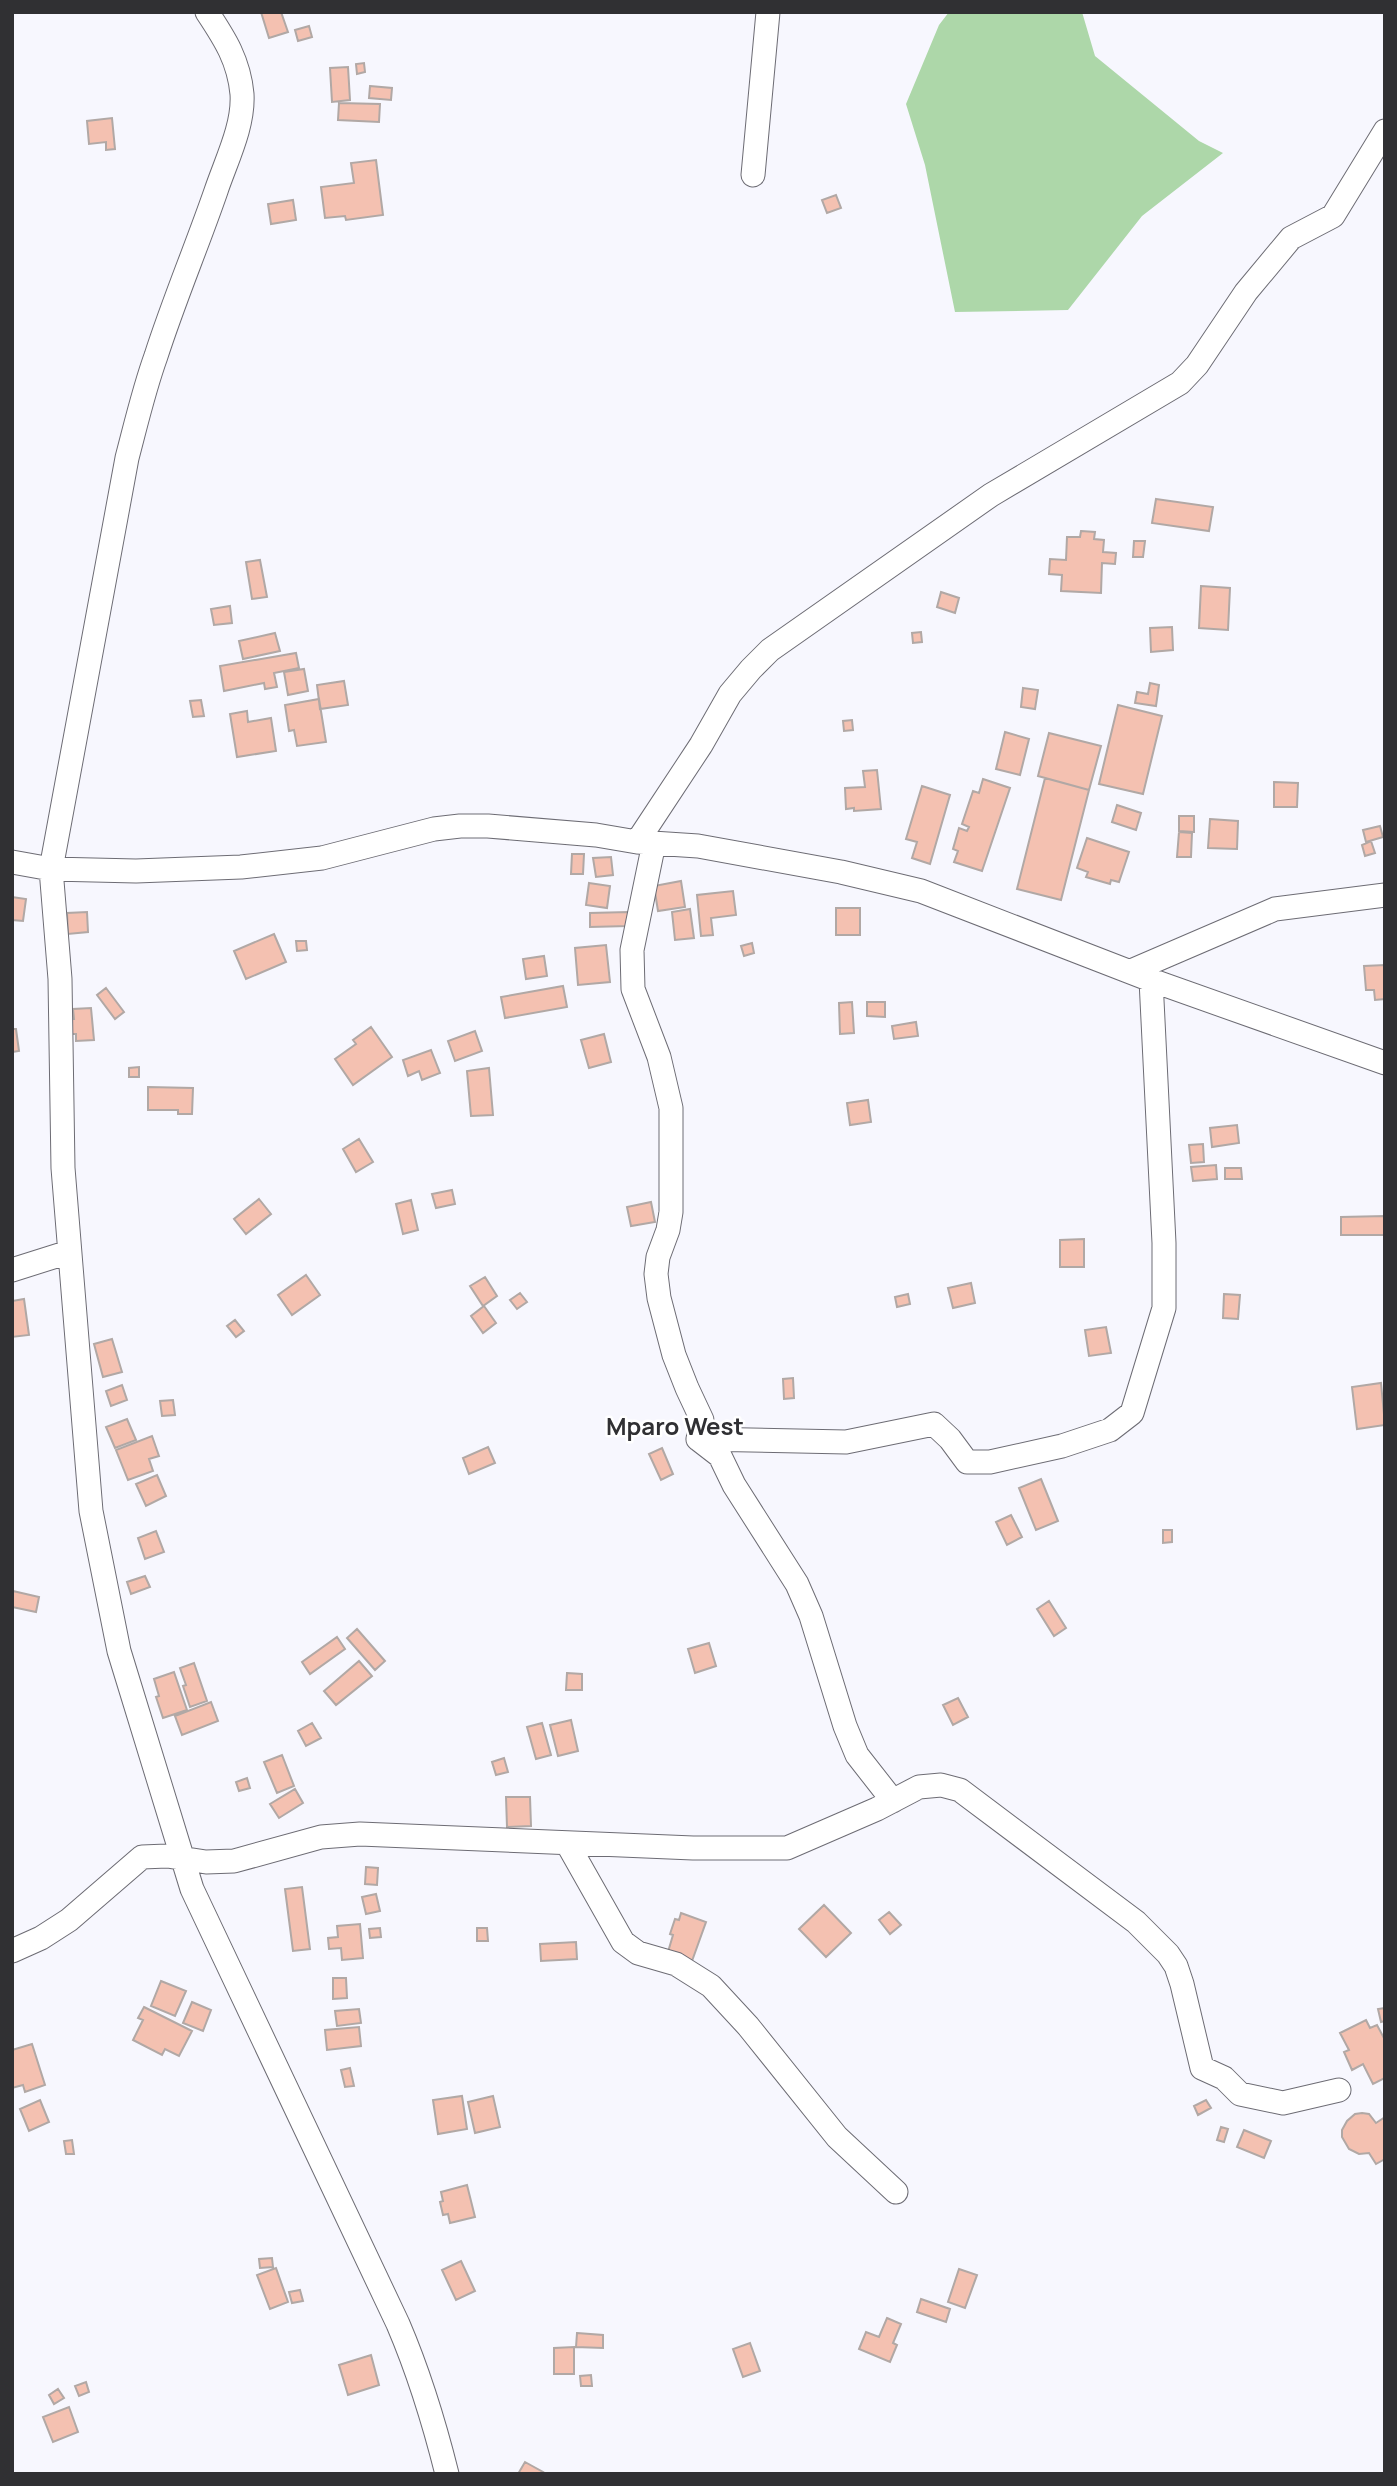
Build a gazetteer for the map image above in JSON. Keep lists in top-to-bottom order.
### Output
{
  "districts": ["Mparo West"]
}
